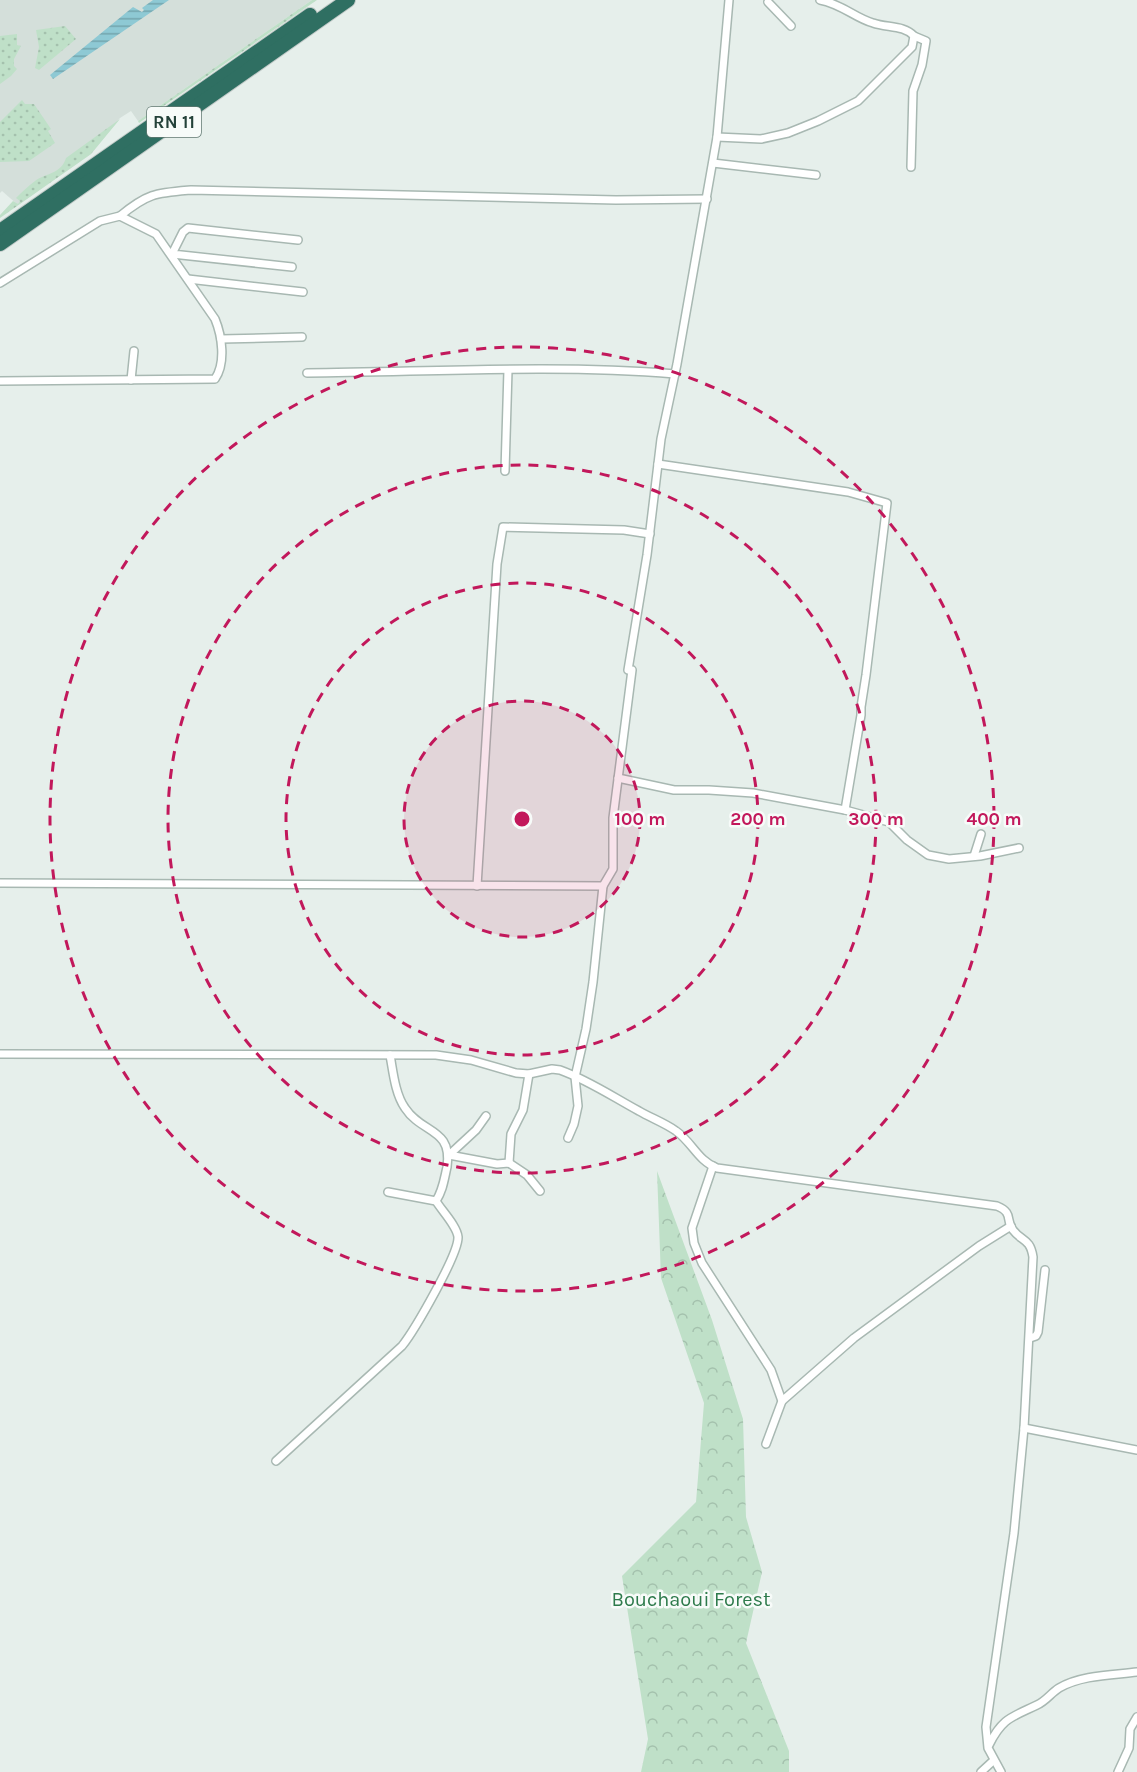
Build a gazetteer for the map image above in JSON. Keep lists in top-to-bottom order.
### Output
{
  "streets": {
    "highway": ["RN 11"]
  },
  "parks": ["Bouchaoui Forest"],
  "rings": [
    "100 m",
    "200 m",
    "300 m",
    "400 m"
  ]
}
